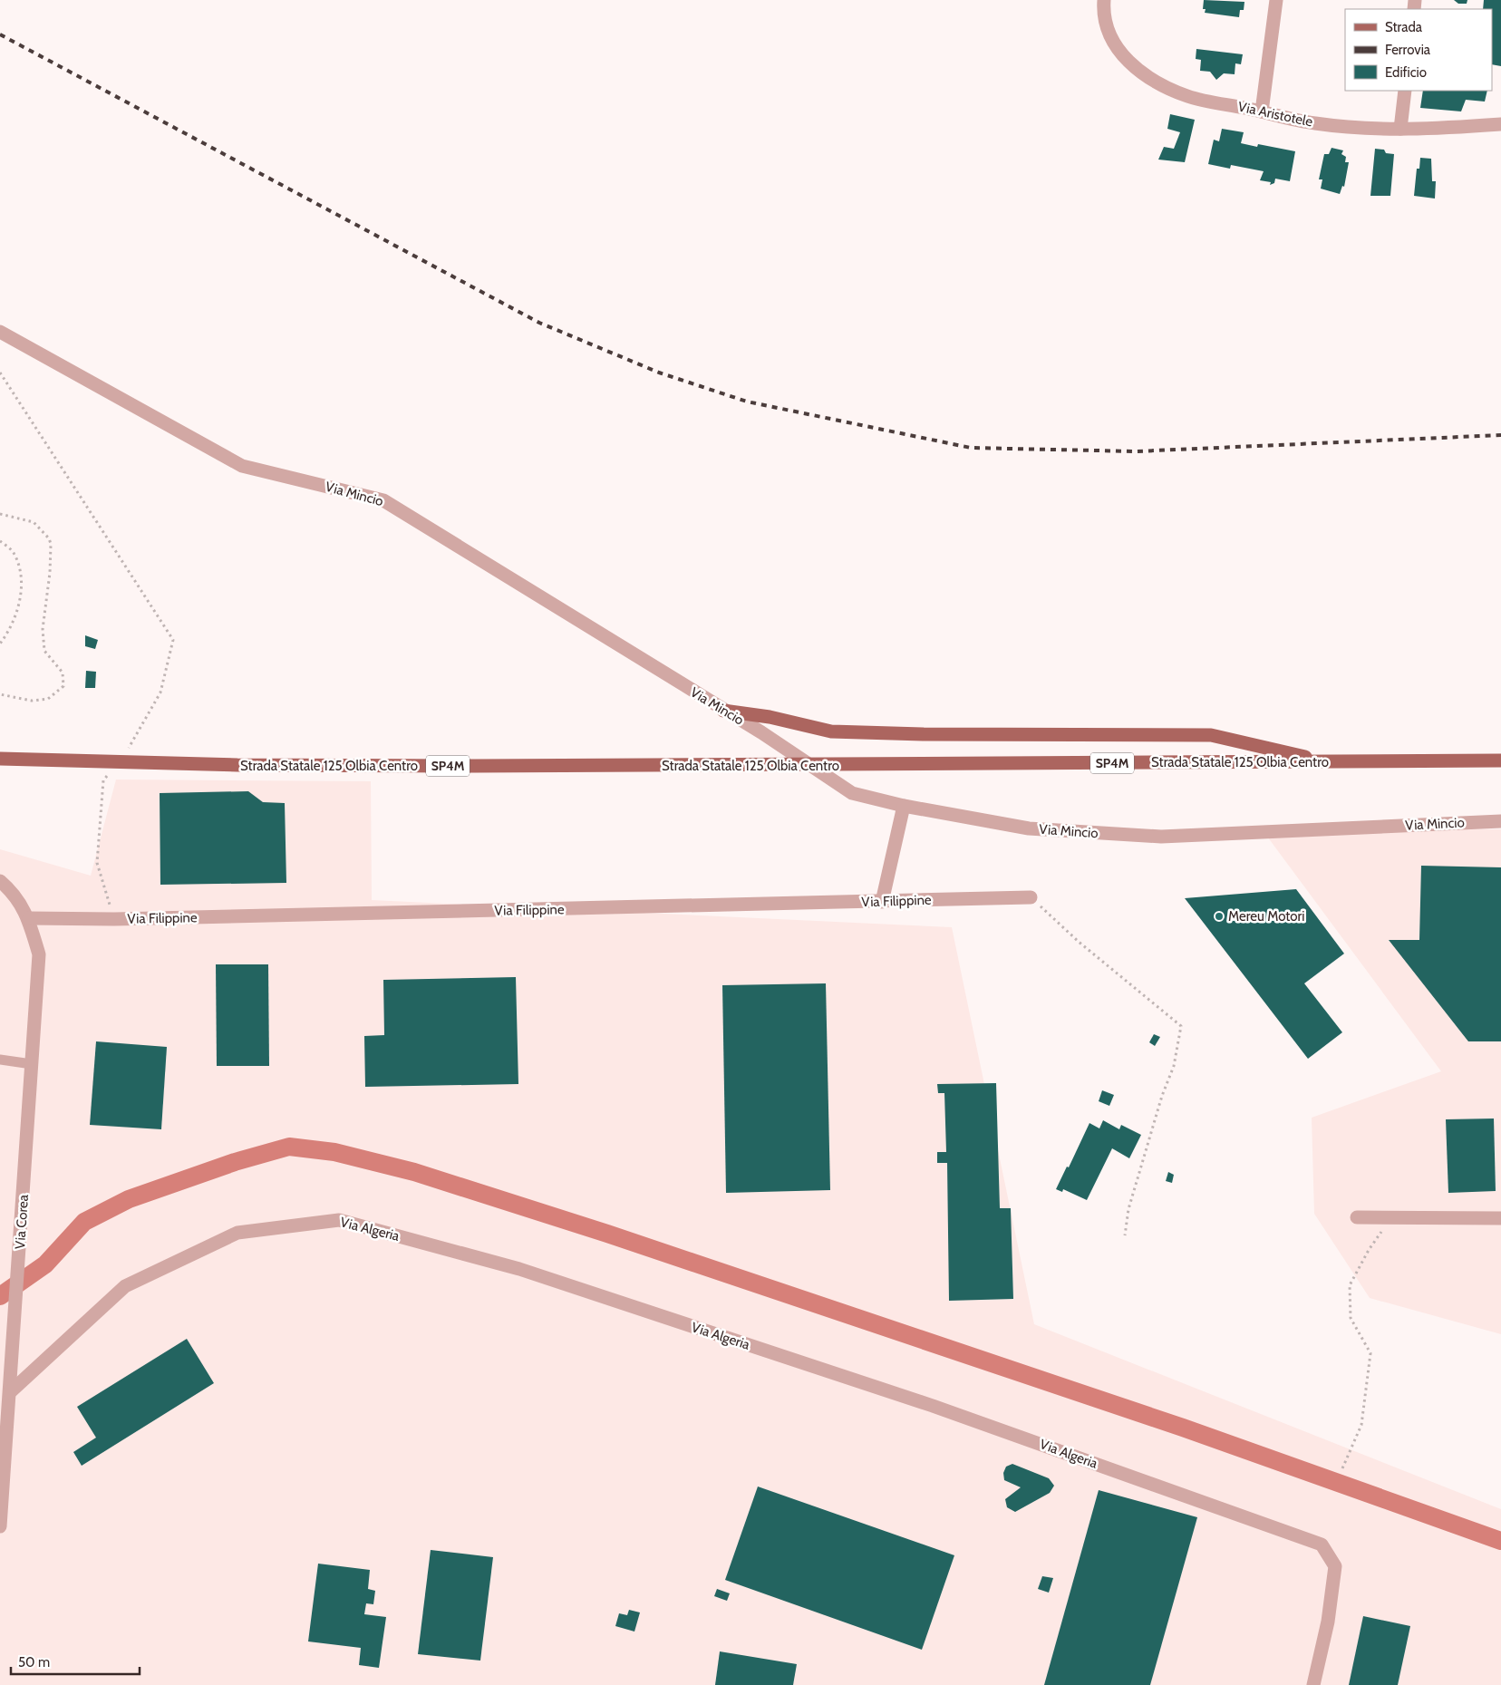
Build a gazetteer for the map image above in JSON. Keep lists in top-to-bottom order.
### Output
{
  "streets": {
    "main road": ["Strada Statale 125 Olbia Centro", "SP4M"],
    "street": [
      "Via Aristotele",
      "Via Mincio",
      "Via Filippine",
      "Via Corea",
      "Via Algeria"
    ]
  },
  "crossings": [
    ["Via Filippine", "Via Corea"],
    ["Via Corea", "Via Algeria"]
  ],
  "places": ["Mereu Motori"],
  "legend": ["Strada", "Ferrovia", "Edificio"],
  "scale_bar": "50 m"
}
